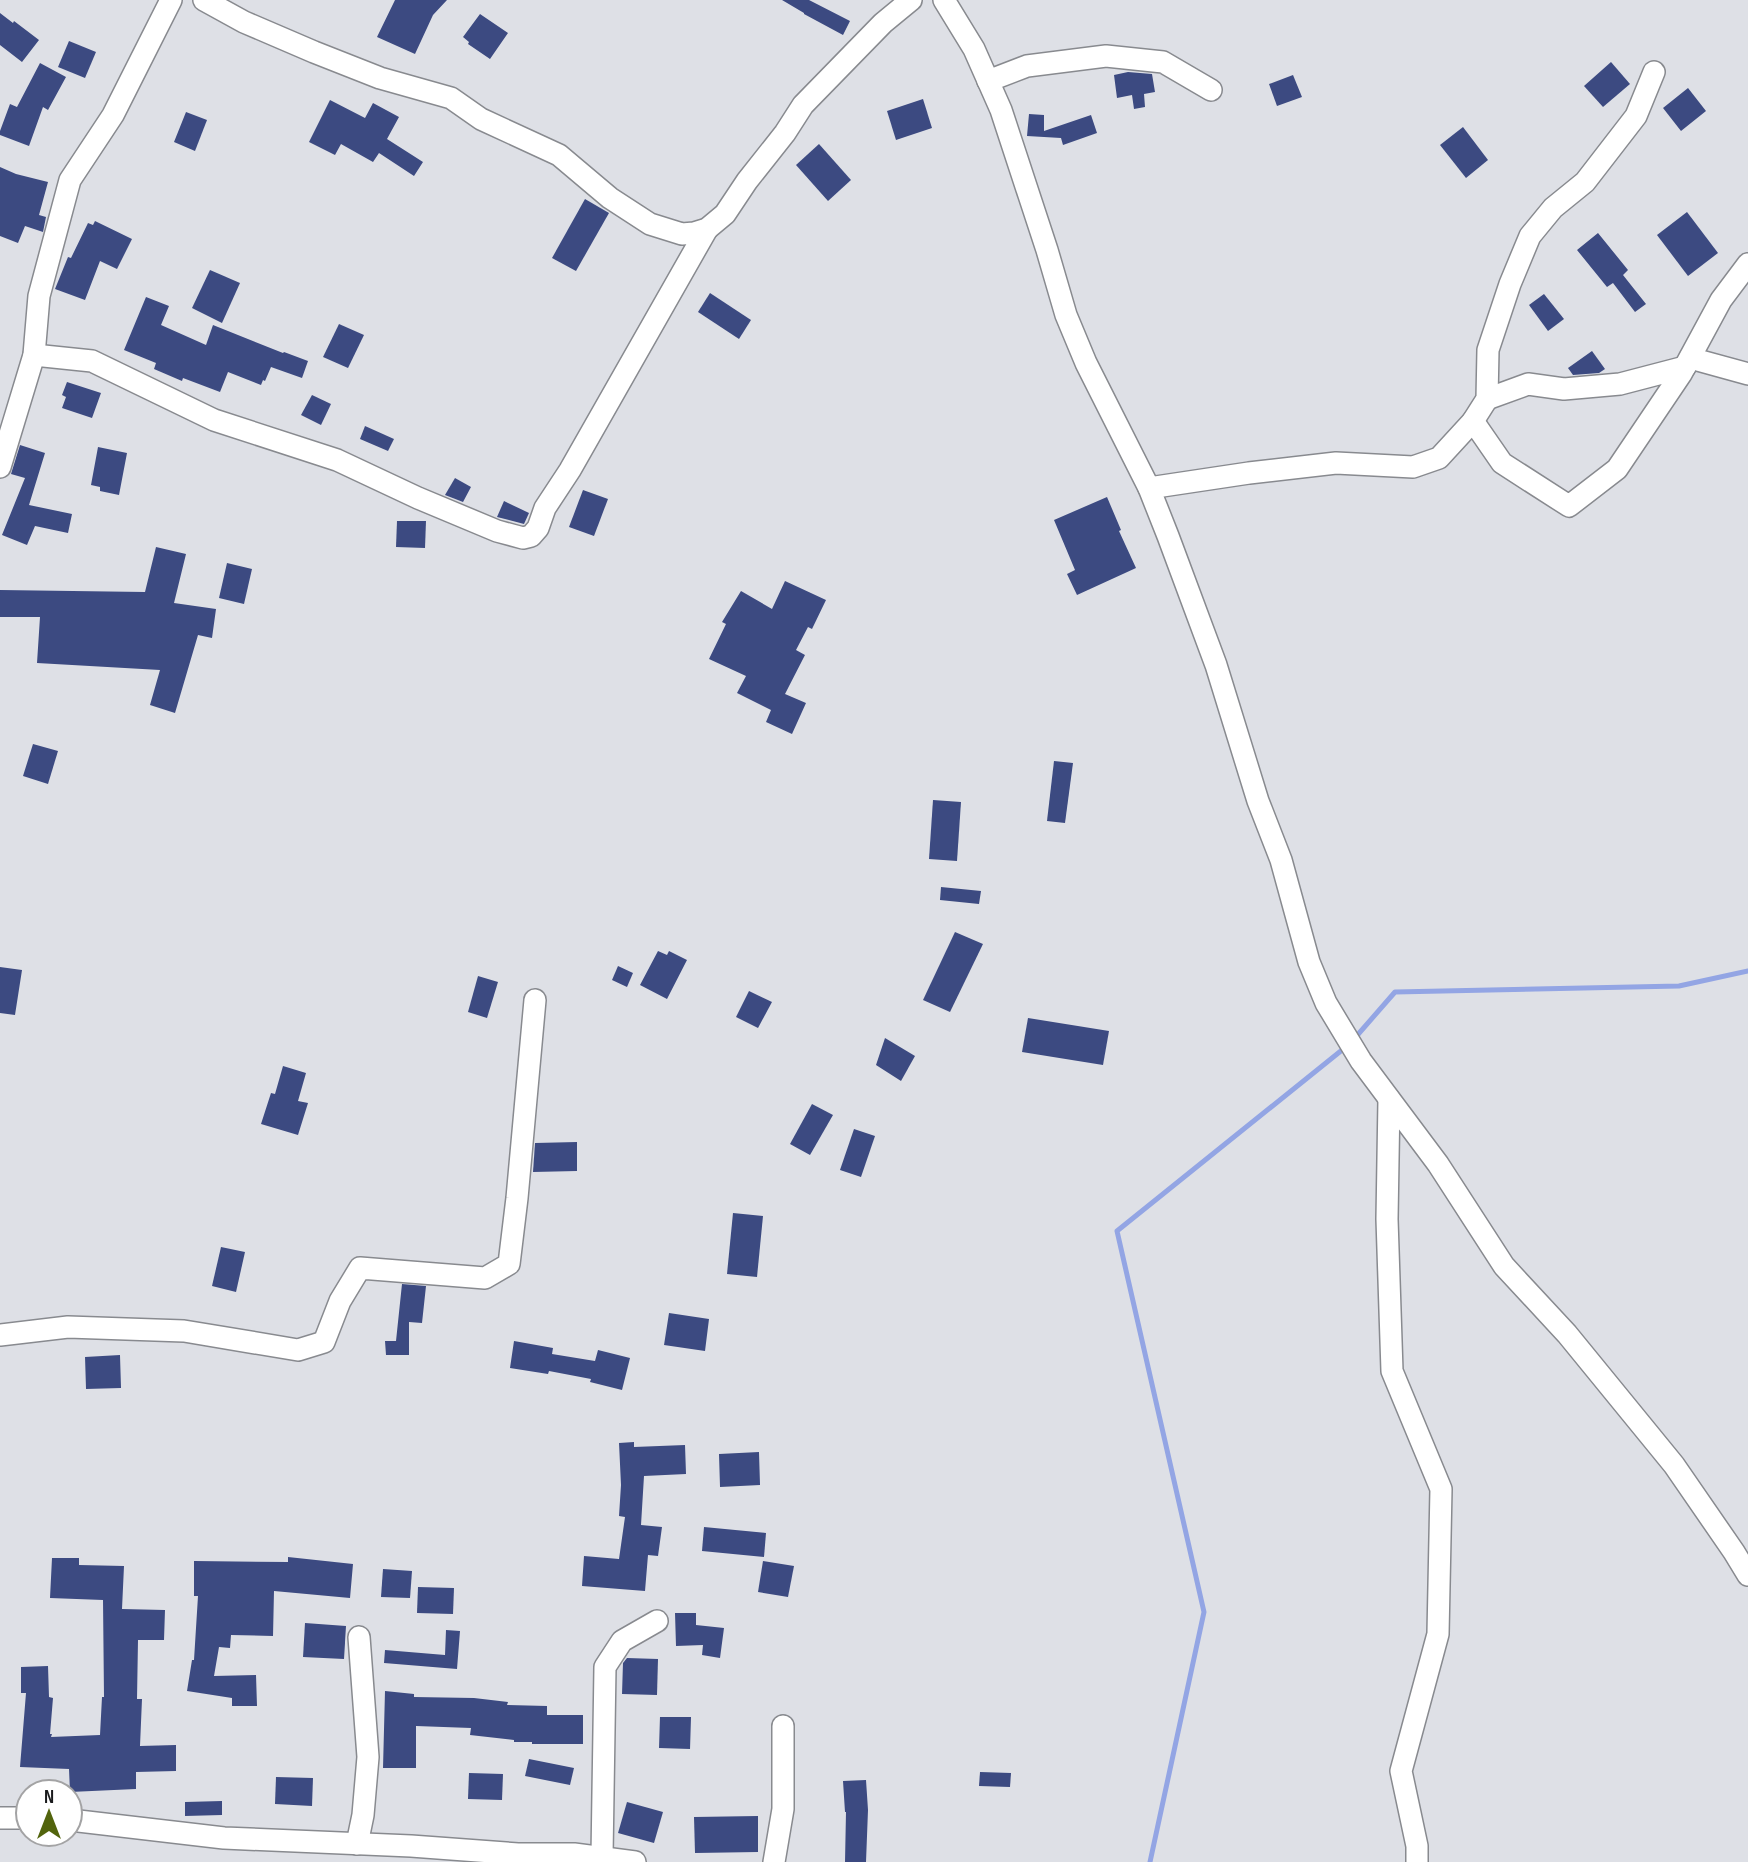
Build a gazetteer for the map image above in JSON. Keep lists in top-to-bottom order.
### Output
{
  "north": "top"
}
